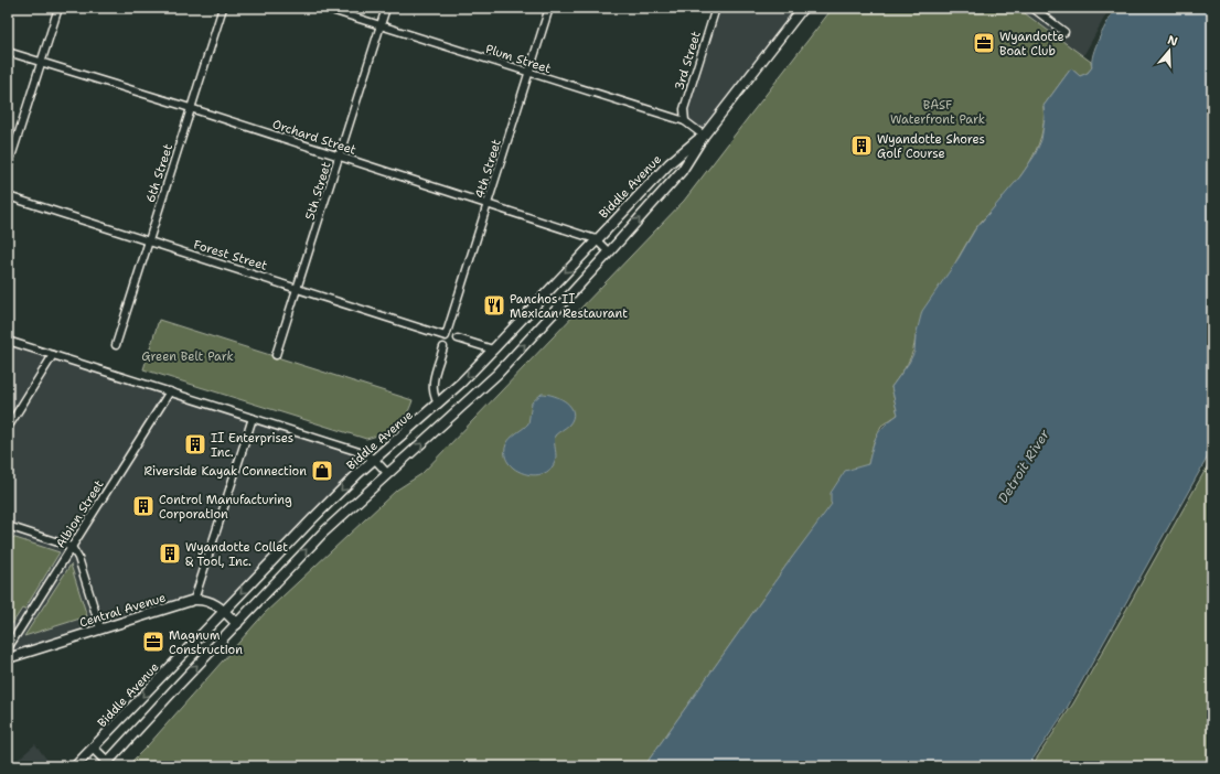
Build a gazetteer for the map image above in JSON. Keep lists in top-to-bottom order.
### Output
{
  "streets": {
    "main road": ["Biddle Avenue", "Central Avenue"],
    "street": [
      "Plum Street",
      "3rd Street",
      "Orchard Street",
      "4th Street",
      "6th Street",
      "5th Street",
      "Forest Street",
      "Albion Street"
    ]
  },
  "crossings": [
    ["Plum Street", "3rd Street"],
    ["Plum Street", "4th Street"],
    ["Plum Street", "Biddle Avenue"],
    ["Plum Street", "5th Street"],
    ["Orchard Street", "4th Street"],
    ["Orchard Street", "6th Street"],
    ["Orchard Street", "Biddle Avenue"],
    ["Orchard Street", "5th Street"],
    ["4th Street", "Forest Street"],
    ["6th Street", "Forest Street"],
    ["5th Street", "Forest Street"]
  ],
  "water": ["Detroit River"],
  "parks": ["BASF Waterfront Park", "Green Belt Park"],
  "places": {
    "office": ["Wyandotte Boat Club", "Magnum Construction"],
    "building": [
      "Wyandotte Shores Golf Course",
      "II Enterprises Inc.",
      "Control Manufacturing Corporation",
      "Wyandotte Collet & Tool, Inc."
    ],
    "restaurant": ["Panchos II Mexican Restaurant"],
    "shop": ["Riverside Kayak Connection"]
  },
  "north": "top"
}
